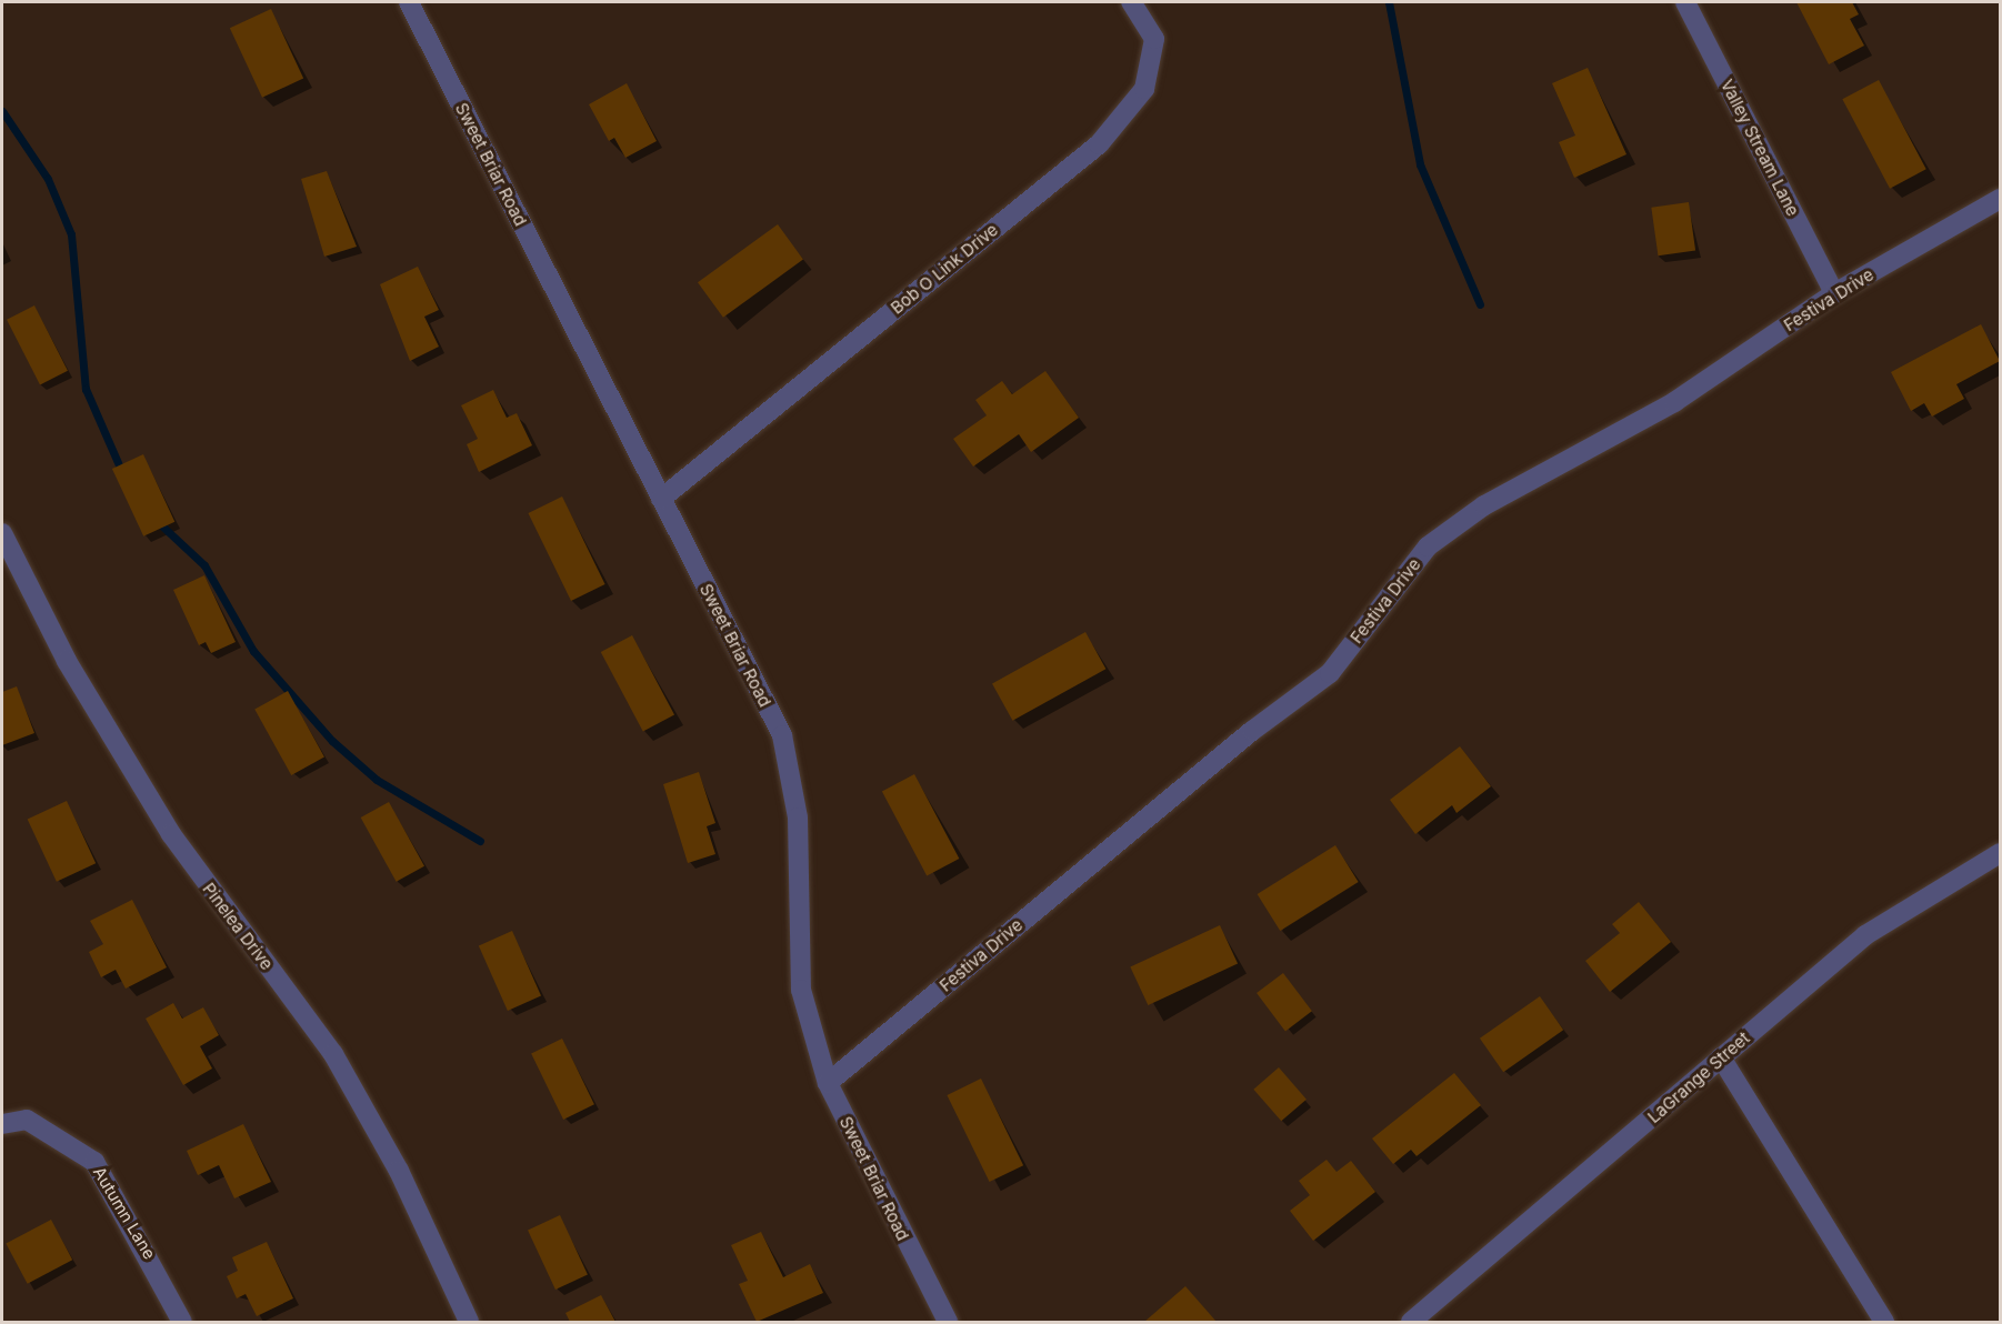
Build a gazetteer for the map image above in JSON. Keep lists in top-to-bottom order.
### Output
{
  "streets": {
    "street": [
      "Valley Stream Lane",
      "Sweet Briar Road",
      "Bob O Link Drive",
      "Festiva Drive",
      "Pinelea Drive",
      "LaGrange Street",
      "Autumn Lane"
    ]
  },
  "crossings": [
    ["Valley Stream Lane", "Festiva Drive"],
    ["Sweet Briar Road", "Bob O Link Drive"],
    ["Sweet Briar Road", "Festiva Drive"]
  ]
}
